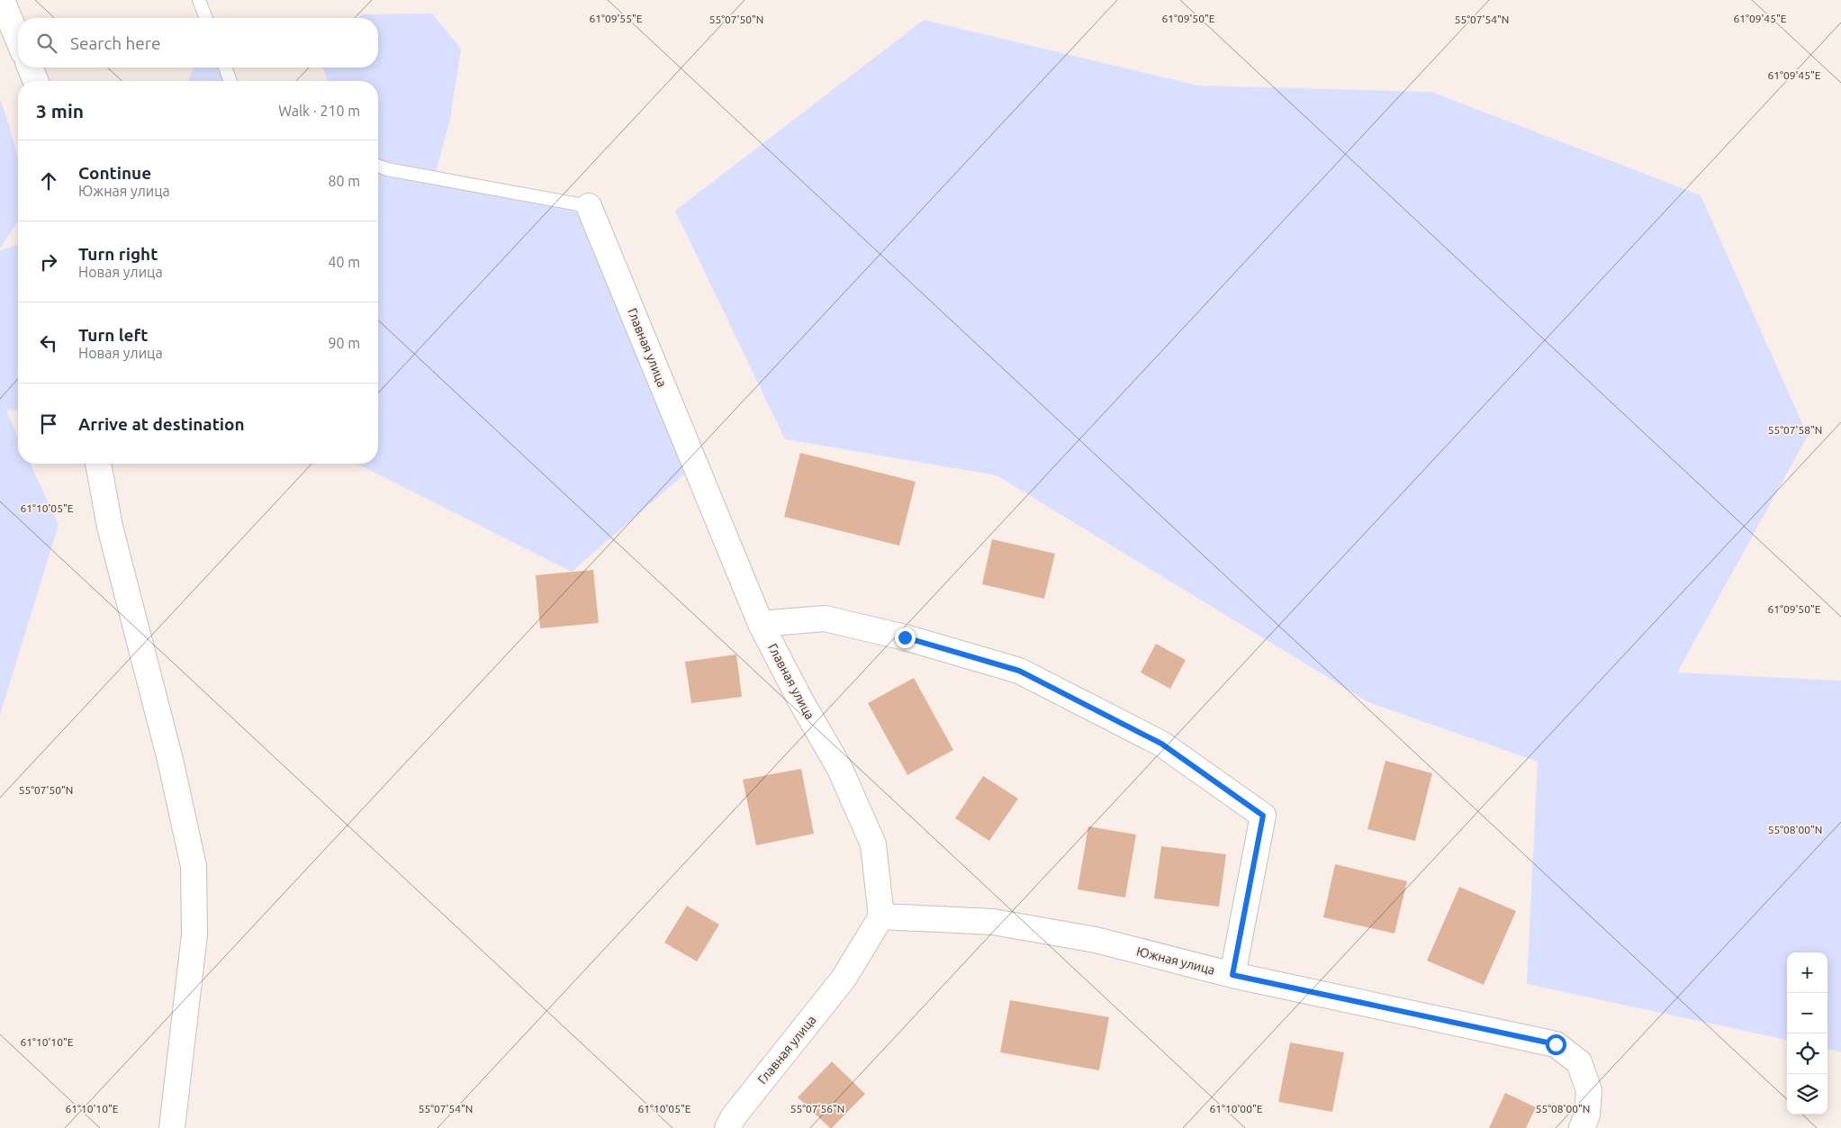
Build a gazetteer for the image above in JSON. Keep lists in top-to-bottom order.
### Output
{
  "streets": {
    "street": ["Главная улица", "Южная улица"]
  },
  "crossings": [
    ["Главная улица", "Южная улица"]
  ],
  "page": {
    "search": "Search here",
    "heading": ["3 min", "Walk · 210 m"],
    "list": [
      ["Continue", "Южная улица", "80 m"],
      ["Turn right", "Новая улица", "40 m"],
      ["Turn left", "Новая улица", "90 m"],
      "Arrive at destination"
    ],
    "map_buttons": ["+", "−"]
  },
  "coordinates": [
    "61°09'55\"E",
    "61°09'50\"E",
    "61°09'45\"E",
    "55°07'50\"N",
    "55°07'54\"N",
    "55°07'58\"N",
    "61°10'05\"E",
    "55°08'00\"N",
    "61°10'10\"E",
    "55°07'56\"N",
    "61°10'00\"E"
  ]
}
